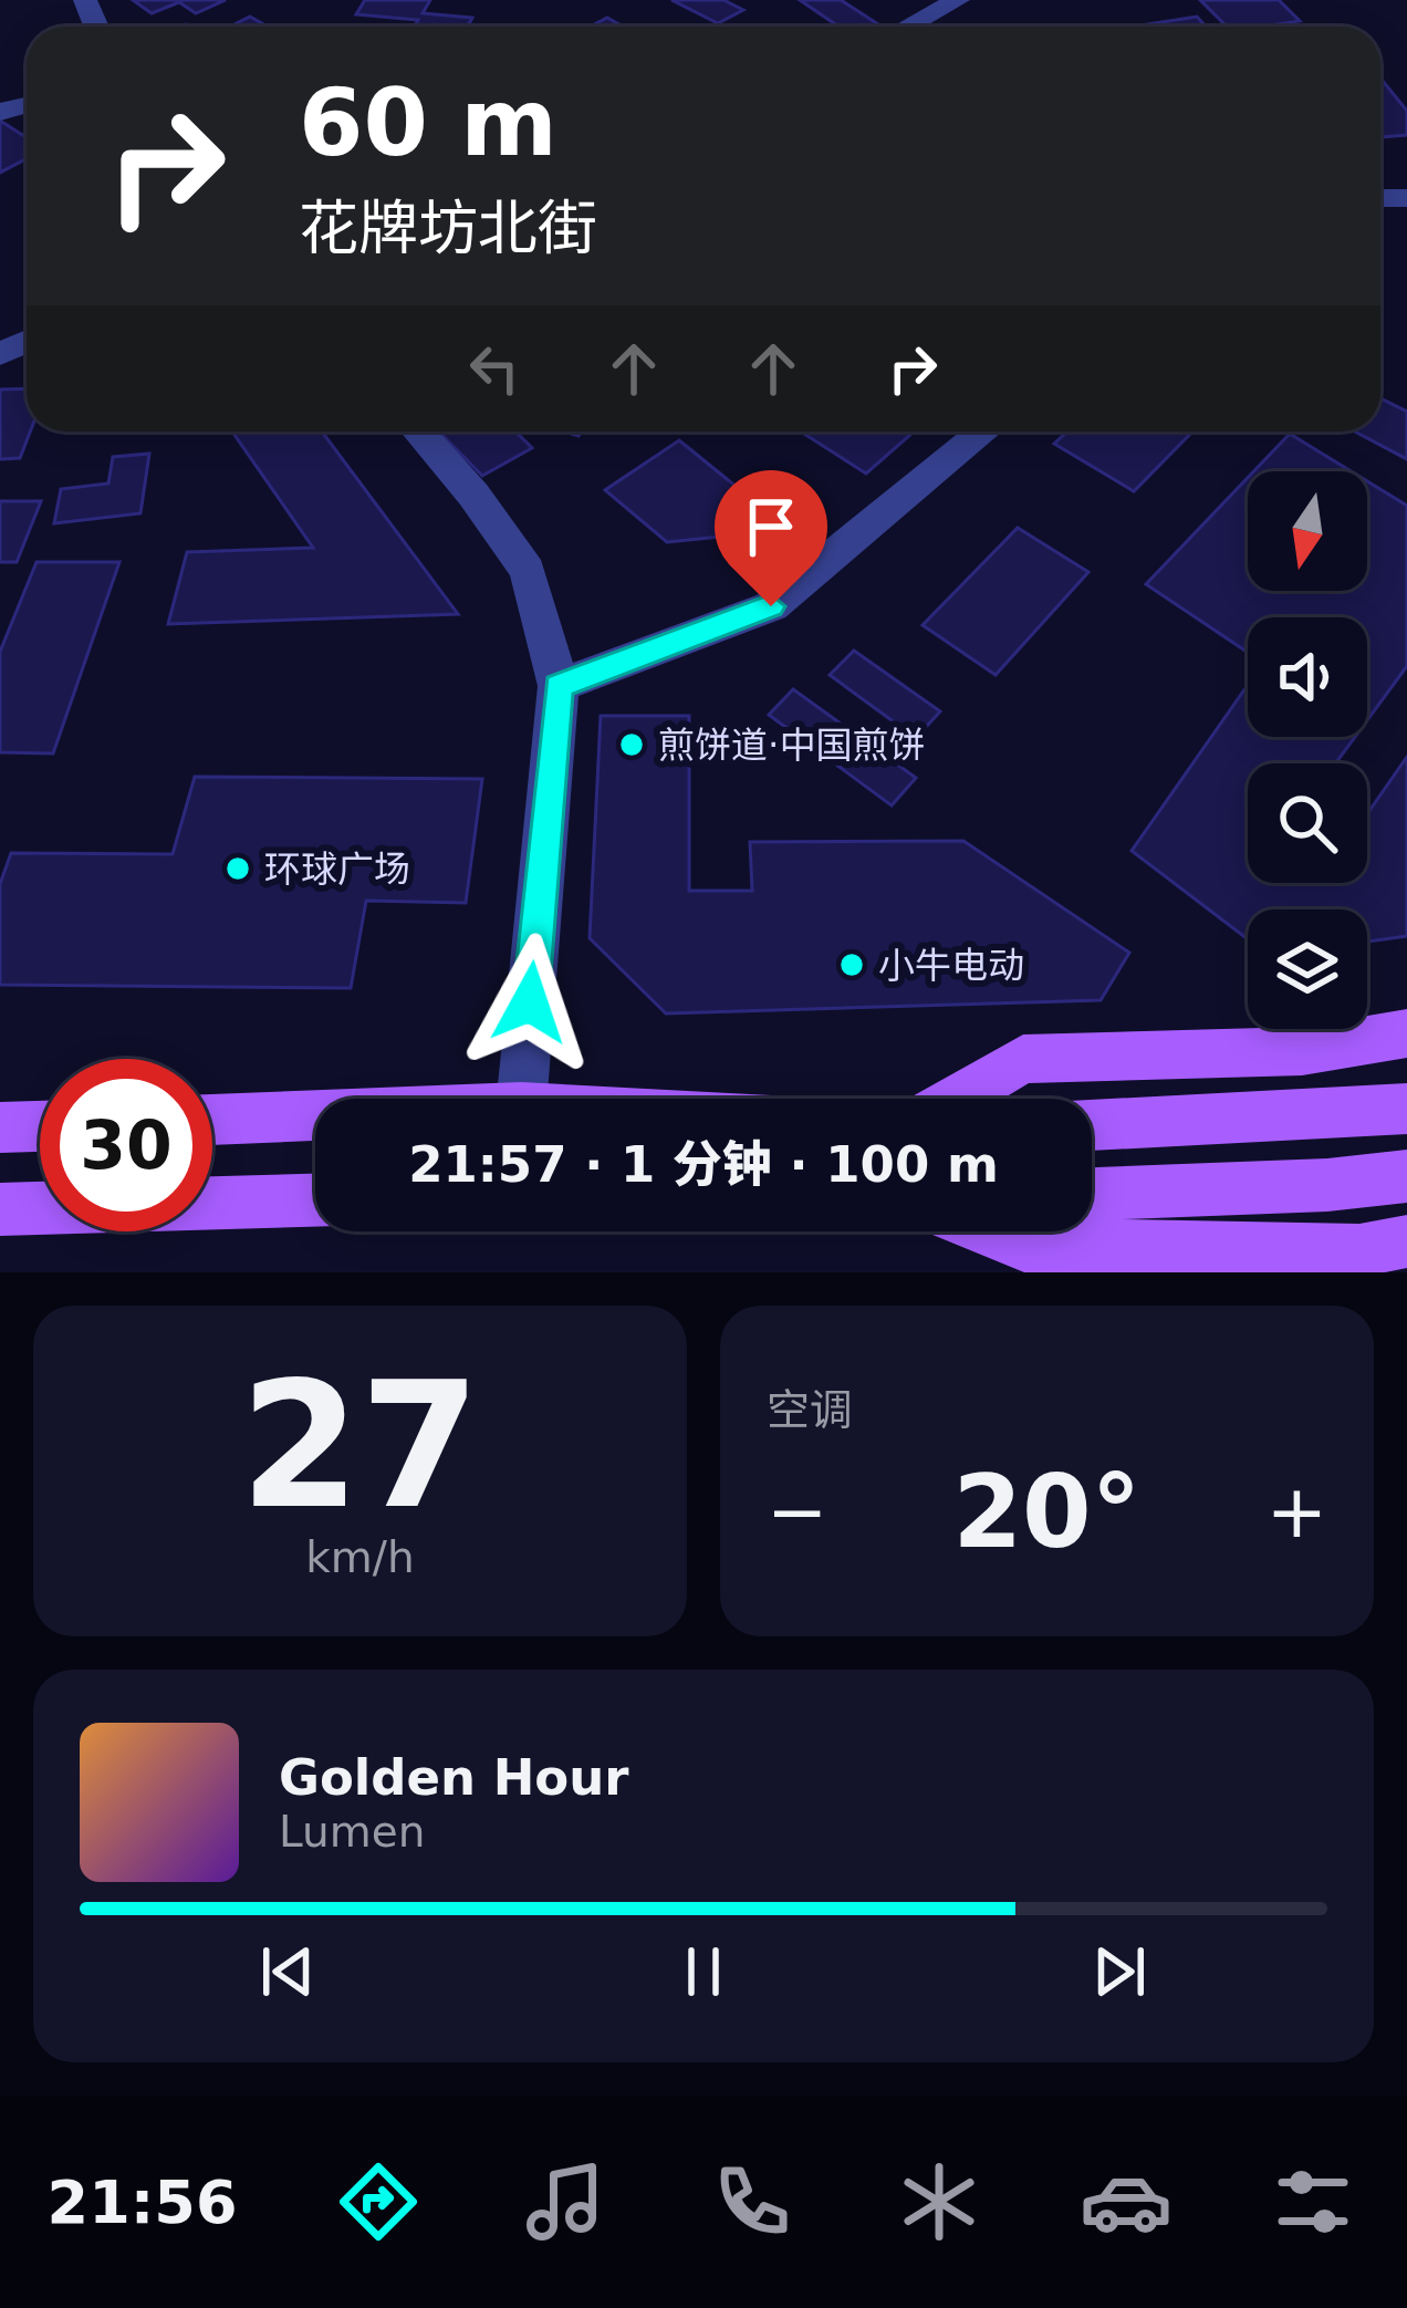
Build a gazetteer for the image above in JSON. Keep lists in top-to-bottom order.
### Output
{
  "places": ["煎饼道·中国煎饼", "环球广场", "小牛电动"],
  "north": "bottom",
  "page": {
    "turn": ["60 m", "花牌坊北街"],
    "limit": "30",
    "trip": "21:57 · 1 分钟 · 100 m",
    "tile": [
      ["27", "km/h"],
      "空调"
    ],
    "heat": ["−", "20°", "+"],
    "song": ["Golden Hour", "Lumen"],
    "tabs": "21:56"
  }
}
